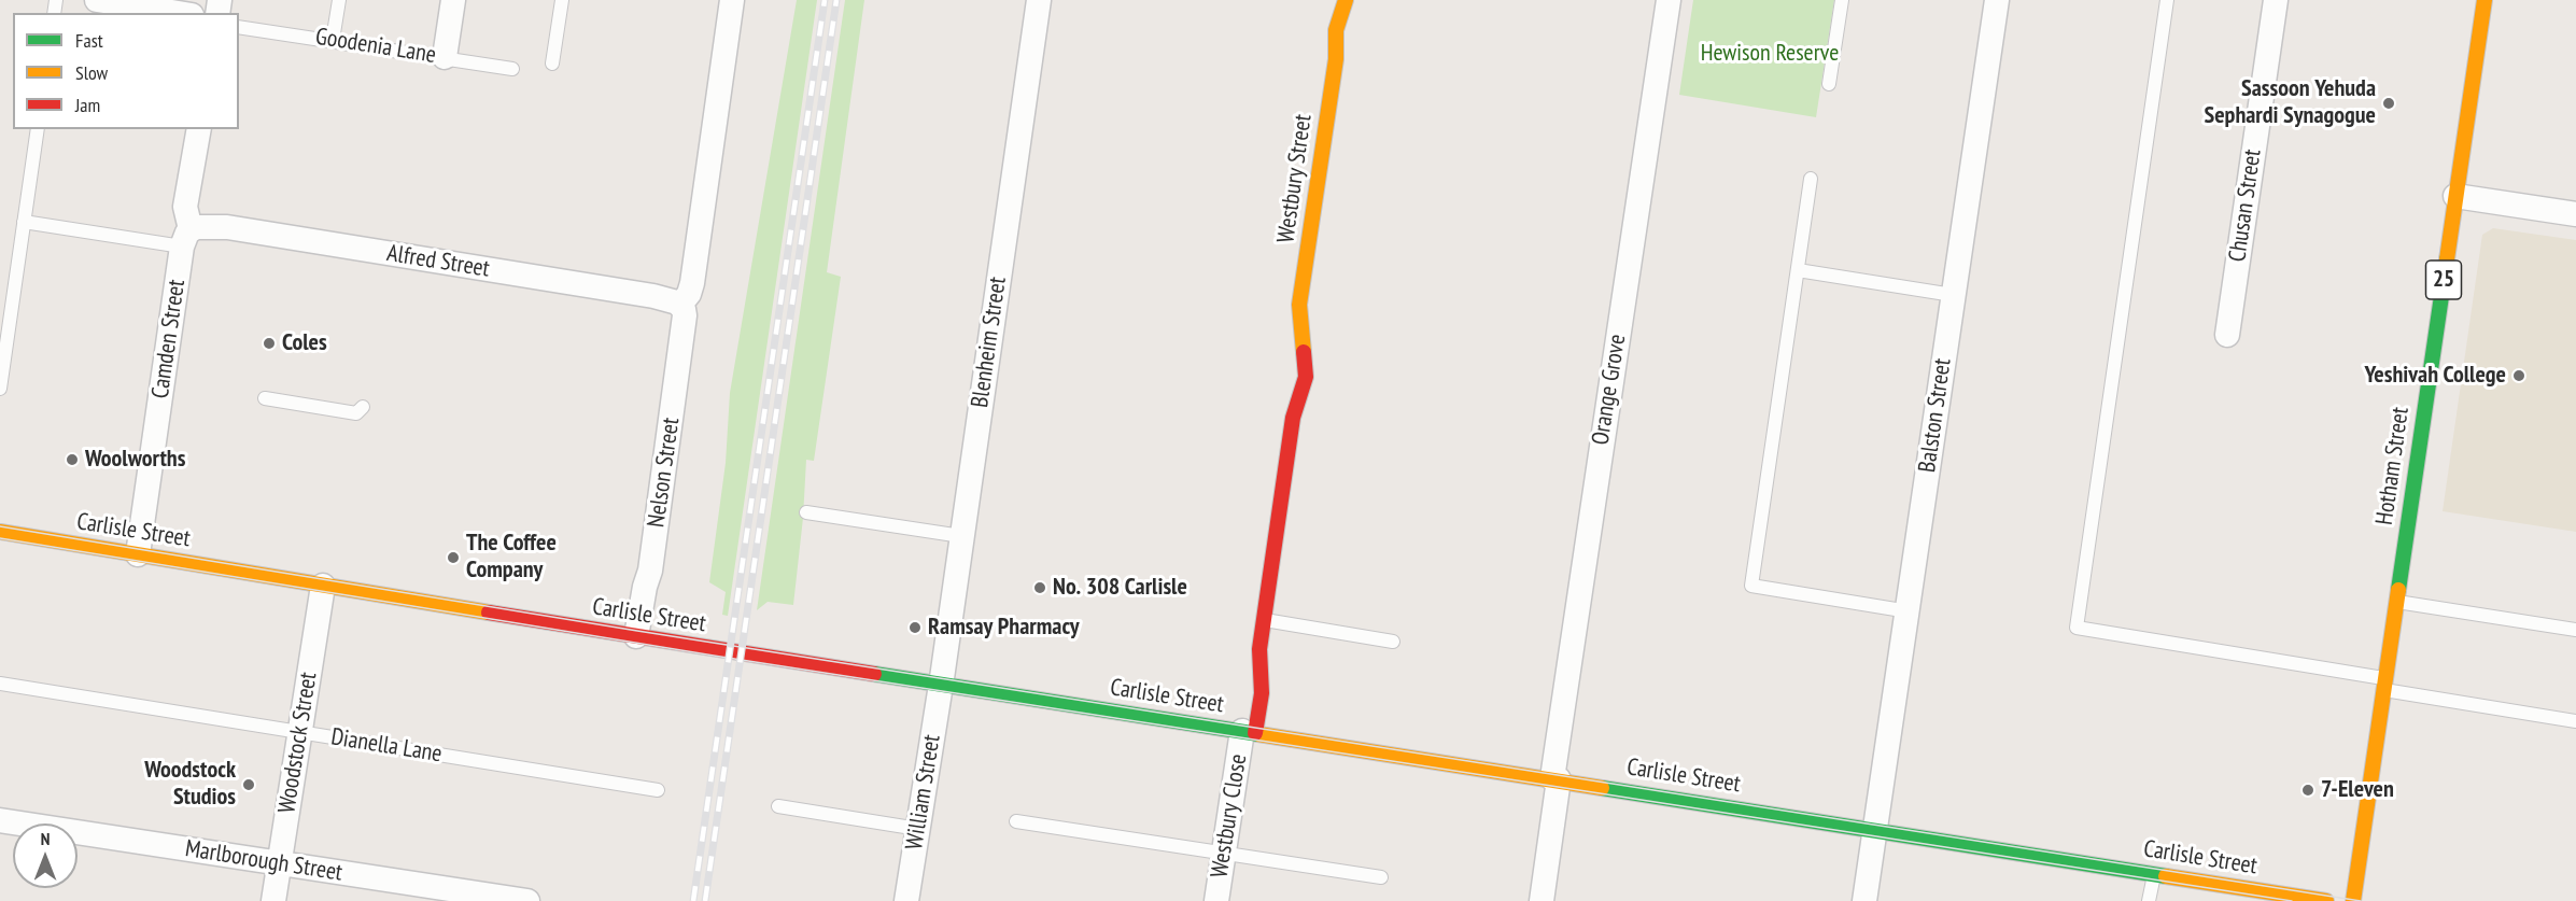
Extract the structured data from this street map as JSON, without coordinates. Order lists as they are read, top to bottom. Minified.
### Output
{"streets":{"main road":["Westbury Street","25","Hotham Street","Carlisle Street"],"street":["Chusan Street","Alfred Street","Camden Street","Blenheim Street","Orange Grove","Balston Street","Nelson Street","Woodstock Street","William Street","Westbury Close","Marlborough Street"],"lane":["Goodenia Lane","Dianella Lane"]},"crossings":[["Westbury Street","Carlisle Street"],["Westbury Street","Westbury Close"],["Alfred Street","Camden Street"],["Alfred Street","Nelson Street"],["Camden Street","Carlisle Street"],["Blenheim Street","Carlisle Street"],["Blenheim Street","William Street"],["Orange Grove","Carlisle Street"],["Balston Street","Carlisle Street"],["Nelson Street","Carlisle Street"],["Carlisle Street","Woodstock Street"],["Carlisle Street","William Street"],["Carlisle Street","Westbury Close"],["Woodstock Street","Dianella Lane"],["Woodstock Street","Marlborough Street"]],"parks":["Hewison Reserve"],"places":["Sassoon Yehuda Sephardi Synagogue","Coles","Yeshivah College","Woolworths","The Coffee Company","No. 308 Carlisle","Ramsay Pharmacy","Woodstock Studios","7-Eleven"],"legend":["Fast","Slow","Jam"],"north":"top"}
